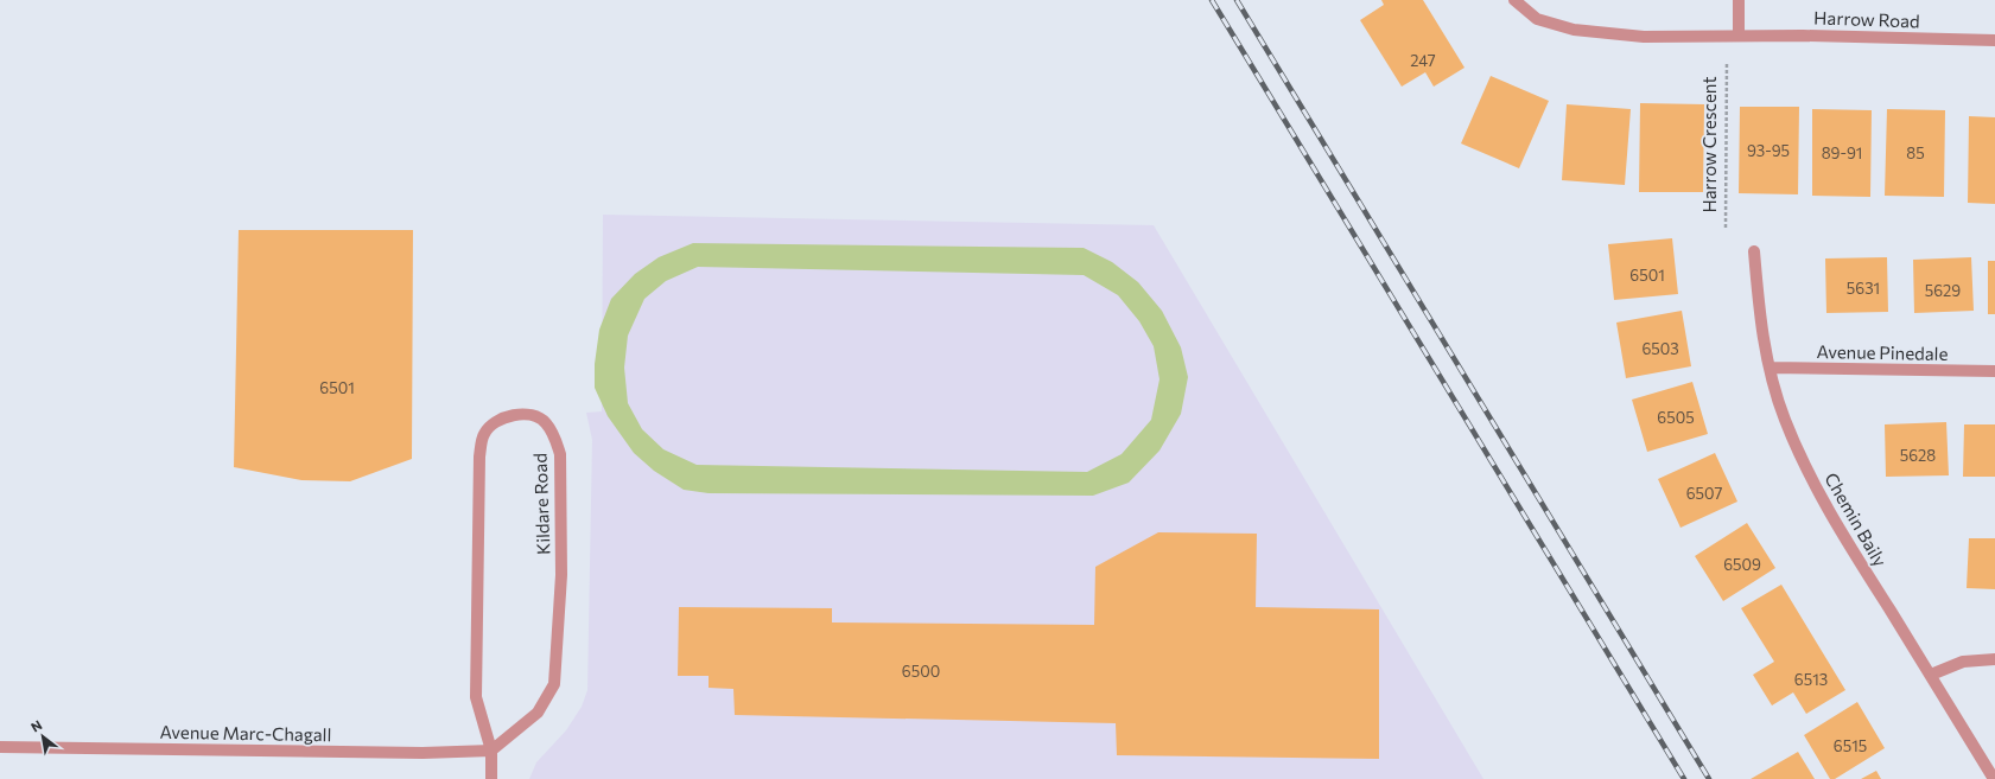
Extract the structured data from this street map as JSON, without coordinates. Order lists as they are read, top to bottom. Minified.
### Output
{"streets":{"street":["Harrow Road","Avenue Pinedale","Kildare Road","Chemin Baily","Avenue Marc-Chagall"],"path":["Harrow Crescent"]},"crossings":[["Avenue Pinedale","Chemin Baily"],["Kildare Road","Avenue Marc-Chagall"]],"house_numbers":["247","93-95","89-91","85","6501","5631","5629","6503","6501","6505","5628","6507","6509","6500","6513","6515"],"north":"top left"}
